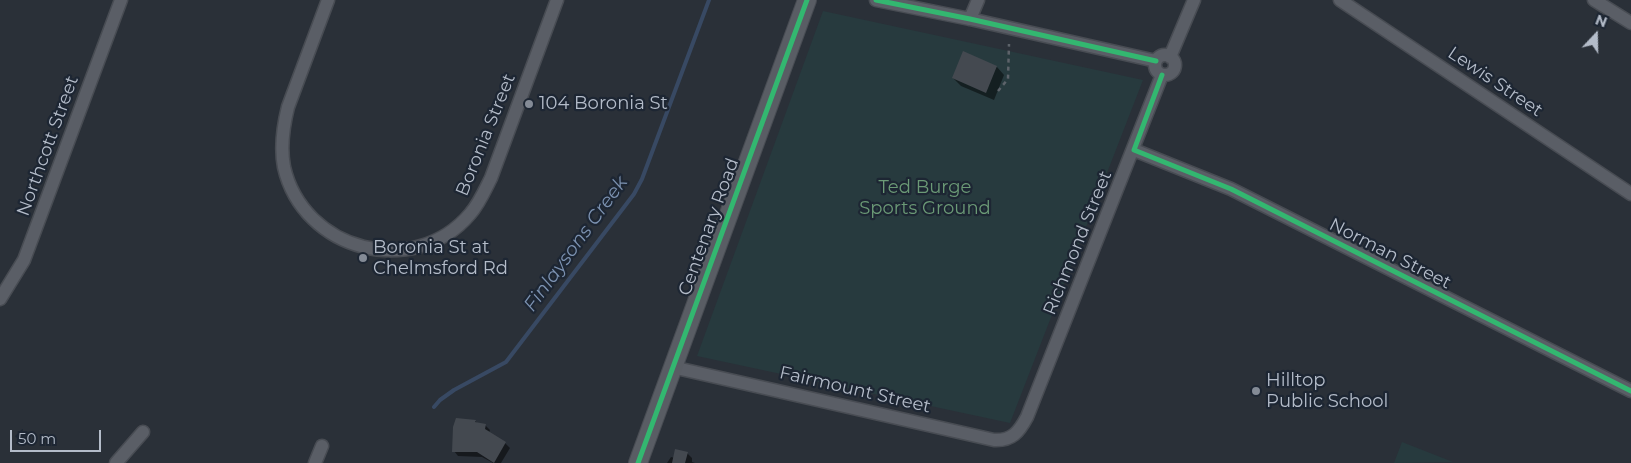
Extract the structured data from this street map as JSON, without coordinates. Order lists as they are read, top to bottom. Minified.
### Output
{"streets":{"main road":["Centenary Road"],"street":["Lewis Street","Boronia Street","Northcott Street","Richmond Street","Norman Street","Fairmount Street"]},"crossings":[["Centenary Road","Fairmount Street"],["Richmond Street","Norman Street"],["Richmond Street","Fairmount Street"]],"water":["Finlaysons Creek"],"parks":["Ted Burge Sports Ground"],"places":["104 Boronia St","Boronia St at Chelmsford Rd","Hilltop Public School"],"scale_bar":"50 m","north":"top"}
